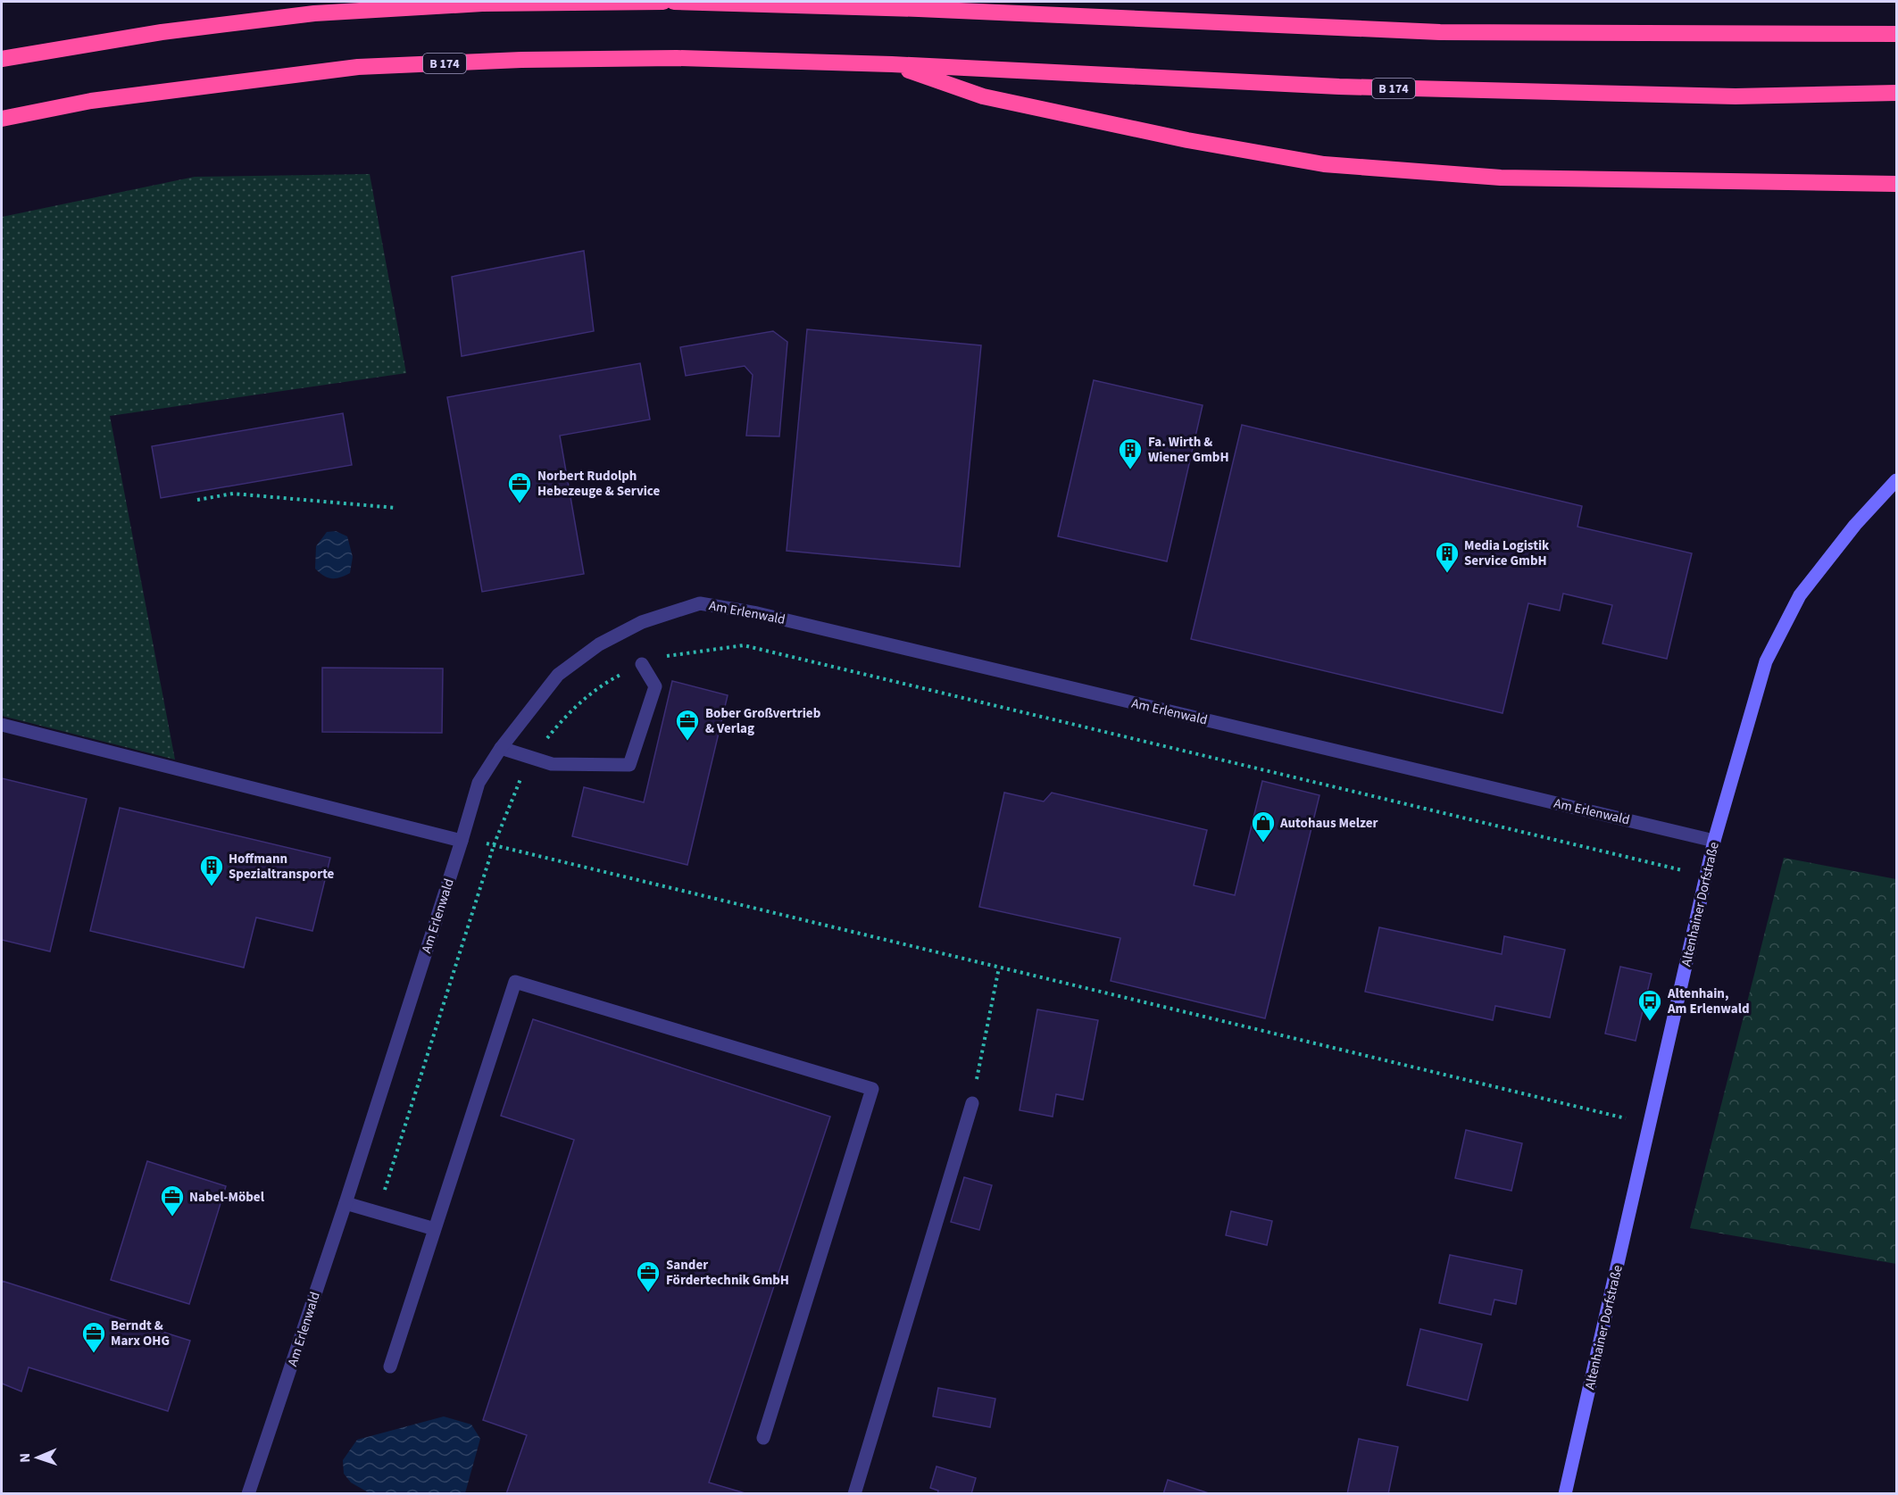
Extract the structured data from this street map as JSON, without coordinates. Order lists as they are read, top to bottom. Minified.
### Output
{"streets":{"highway":["B 174"],"street":["Am Erlenwald","Altenhainer Dorfstraße"]},"crossings":[["Am Erlenwald","Altenhainer Dorfstraße"]],"places":{"building":["Fa. Wirth & Wiener GmbH","Media Logistik Service GmbH","Hoffmann Spezialtransporte"],"office":["Norbert Rudolph Hebezeuge & Service","Bober Großvertrieb & Verlag","Nabel-Möbel","Sander Fördertechnik GmbH","Berndt & Marx OHG"],"shop":["Autohaus Melzer"],"bus stop":["Altenhain, Am Erlenwald"]},"north":"left"}
